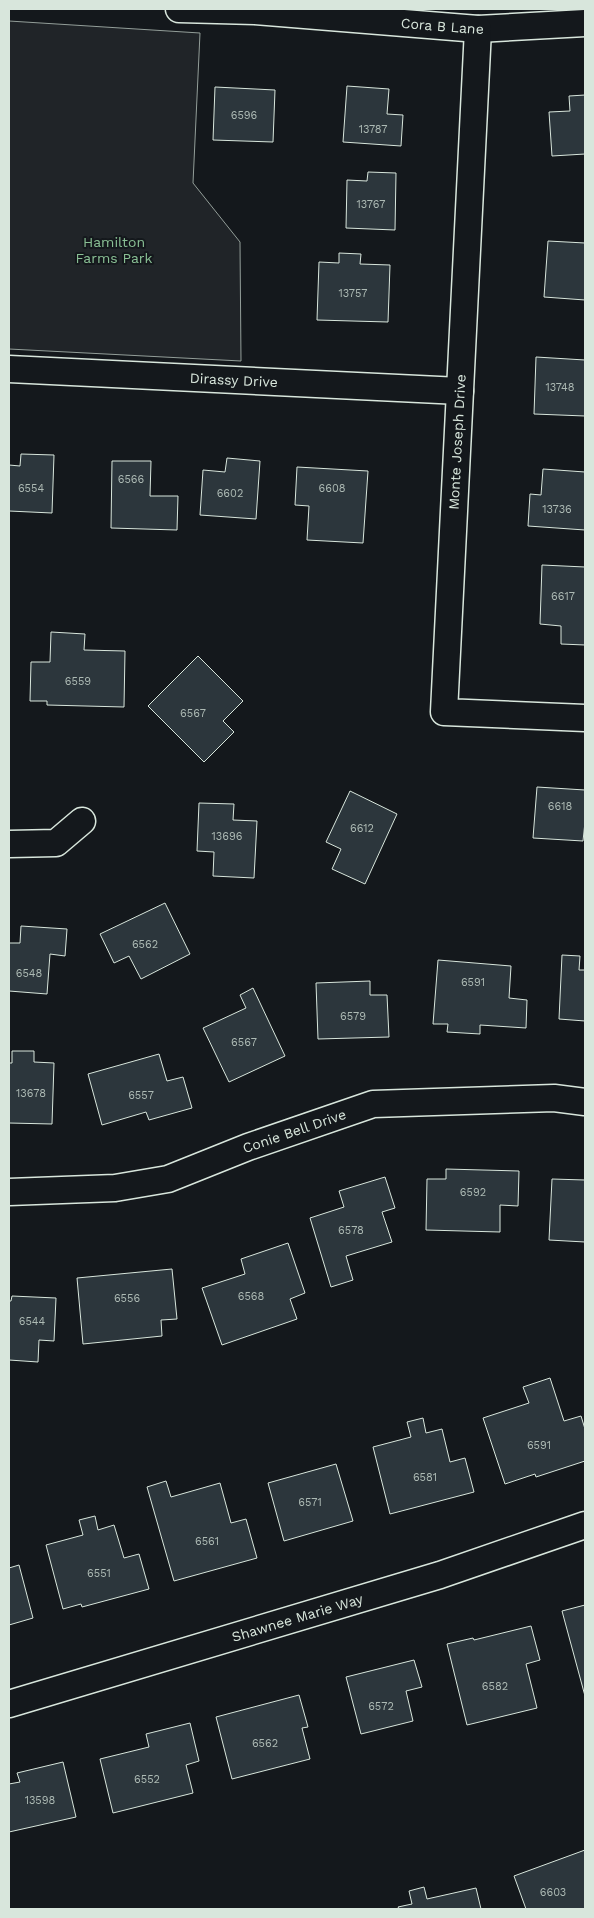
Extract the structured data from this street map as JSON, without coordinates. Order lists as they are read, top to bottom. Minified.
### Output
{"streets":{"street":["Cora B Lane","Dirassy Drive","Monte Joseph Drive","Conie Bell Drive","Shawnee Marie Way"]},"crossings":[["Cora B Lane","Monte Joseph Drive"],["Dirassy Drive","Monte Joseph Drive"]],"parks":["Hamilton Farms Park"],"house_numbers":["6596","13787","13767","13757","13748","6566","6554","6608","6602","13736","6617","6559","6567","6618","6612","13696","6562","6548","6591","6579","6567","13678","6557","6592","6578","6568","6556","6544","6591","6581","6571","6561","6551","6582","6572","6562","6552","13598","6603"]}
